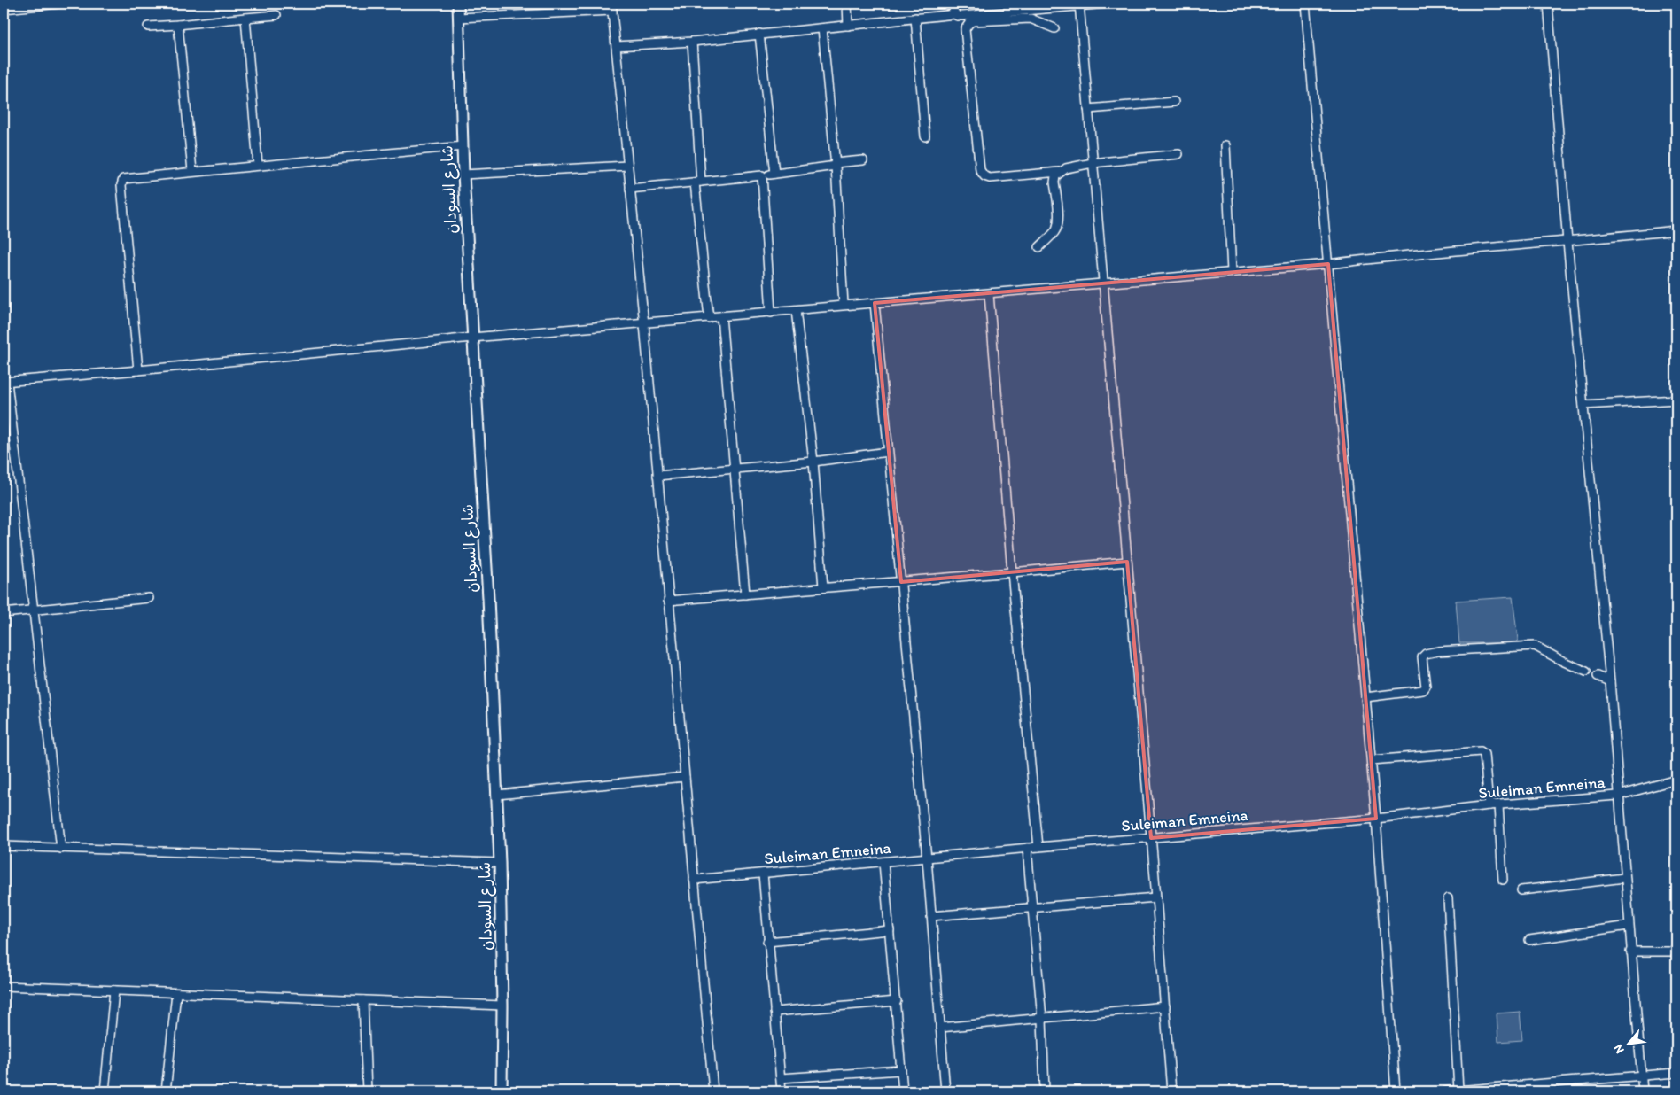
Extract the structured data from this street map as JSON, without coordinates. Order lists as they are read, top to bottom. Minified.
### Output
{"streets":{"main road":["شارع السودان"],"street":["Suleiman Emneina"]},"north":"bottom left"}
